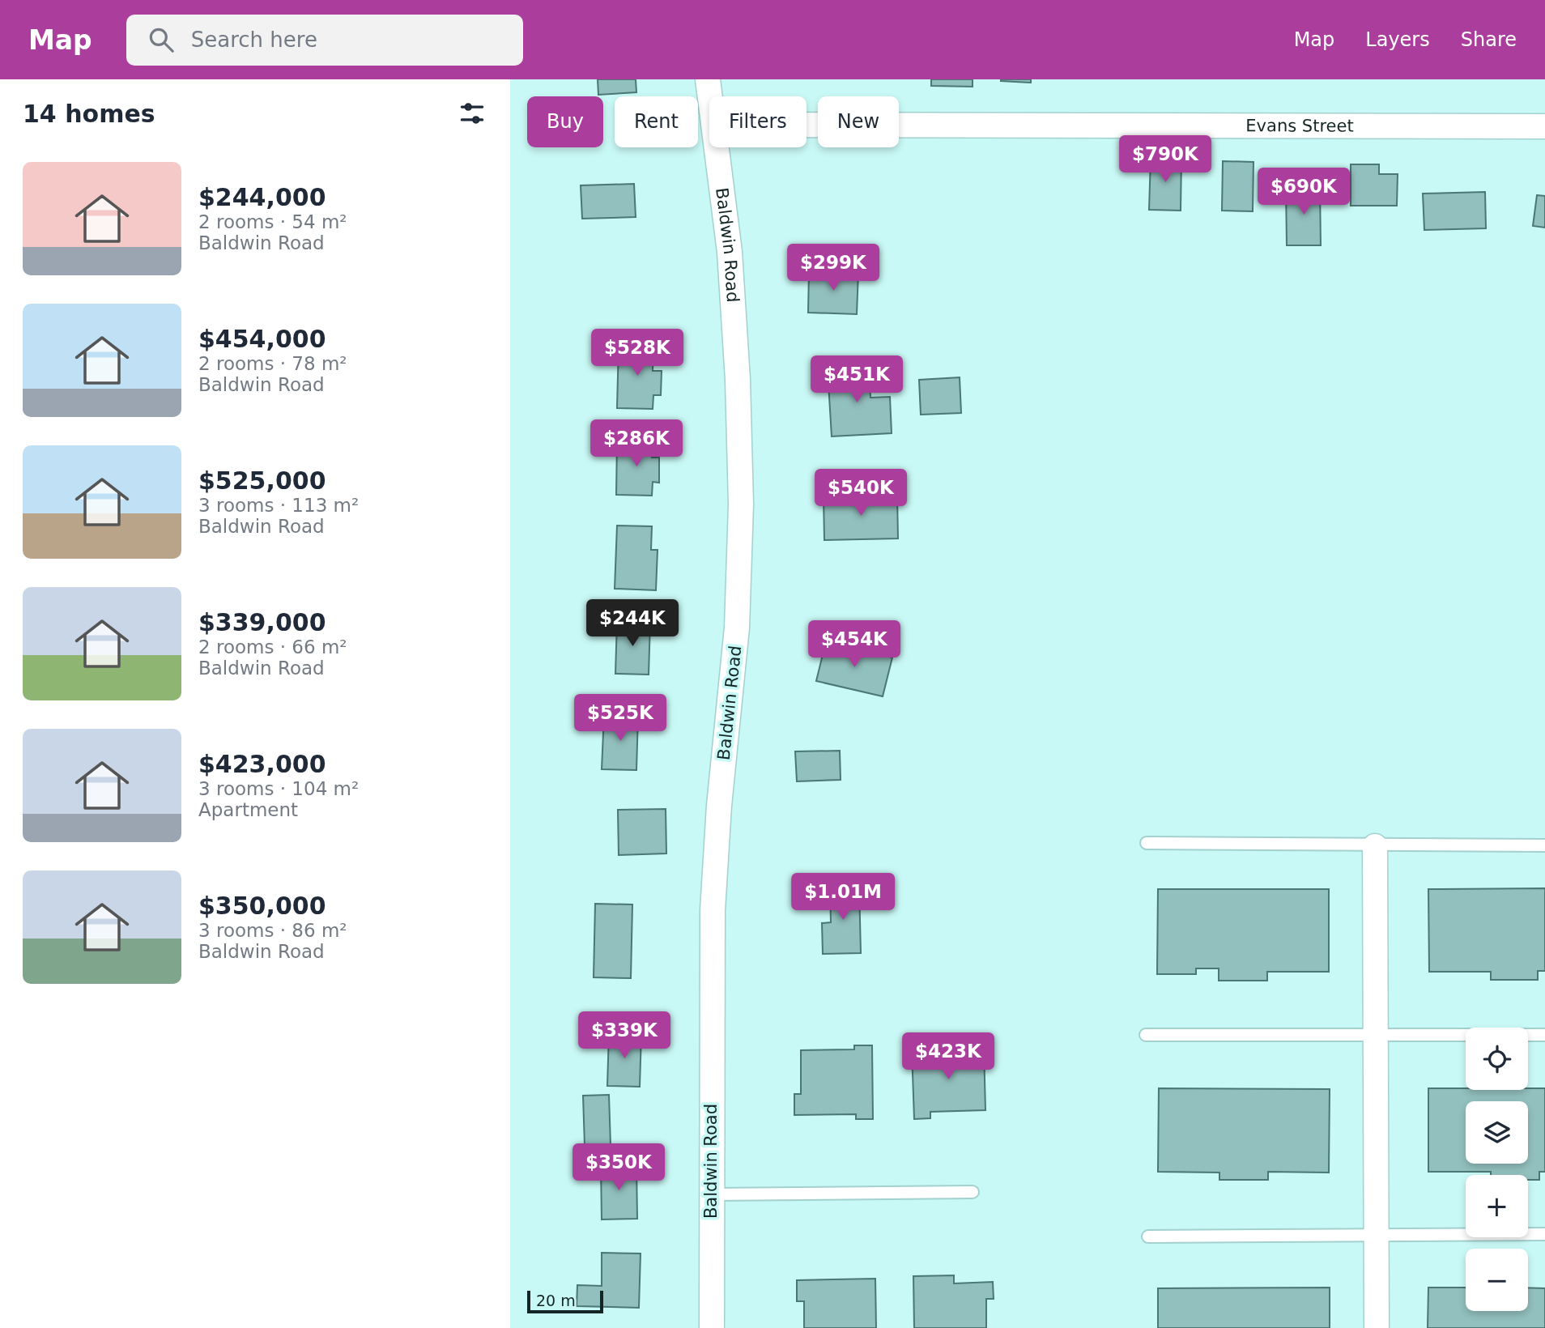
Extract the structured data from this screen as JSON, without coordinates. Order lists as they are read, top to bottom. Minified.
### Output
{"streets":{"street":["Evans Street","Baldwin Road"]},"scale_bar":"20 m","page":{"header":"Map","search":"Search here","nav":["Map","Layers","Share"],"heading":"14 homes","chip":["Buy","Rent","Filters","New"],"price":["$790K","$690K","$299K","$528K","$451K","$286K","$540K","$244K","$454K","$525K","$1.01M","$339K","$423K","$350K"],"list":[{"name":"$244,000","note":"2 rooms · 54 m² · Baldwin Road"},{"name":"$454,000","note":"2 rooms · 78 m² · Baldwin Road"},{"name":"$525,000","note":"3 rooms · 113 m² · Baldwin Road"},{"name":"$339,000","note":"2 rooms · 66 m² · Baldwin Road"},{"name":"$423,000","note":"3 rooms · 104 m² · Apartment"},{"name":"$350,000","note":"3 rooms · 86 m² · Baldwin Road"}],"map_buttons":["+","−"],"scale":"20 m"}}
